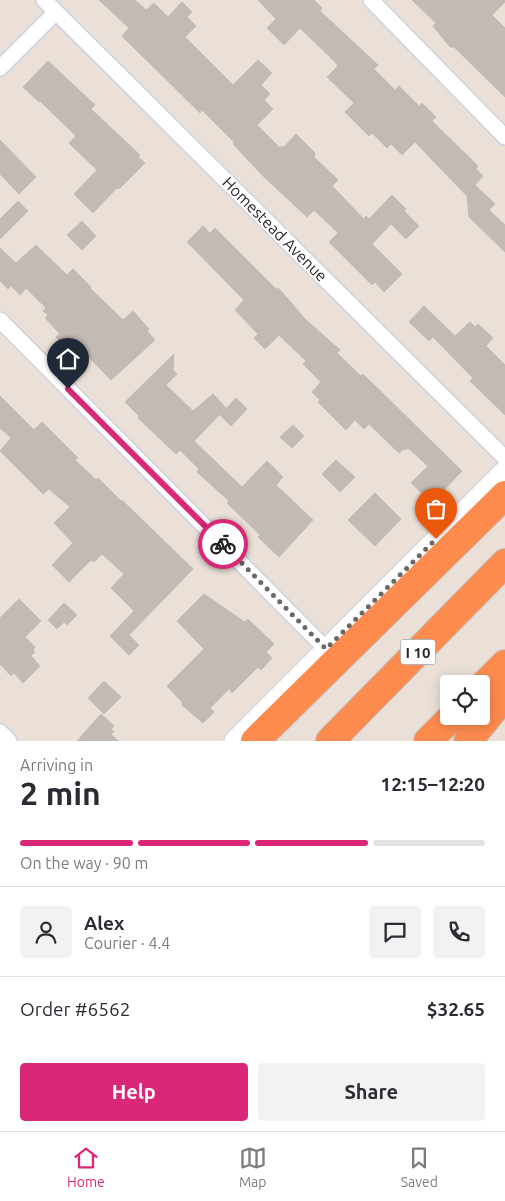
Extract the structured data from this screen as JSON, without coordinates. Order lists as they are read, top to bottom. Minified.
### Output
{"streets":{"highway":["I 10"],"street":["Homestead Avenue"]},"page":{"heading":["2 min","Arriving in","12:15–12:20"],"panel":["Alex","Courier · 4.4","Order #6562","$32.65"],"bar":"On the way · 90 m","buttons":["Help","Share"],"tabs":["Home","Map","Saved"]}}
